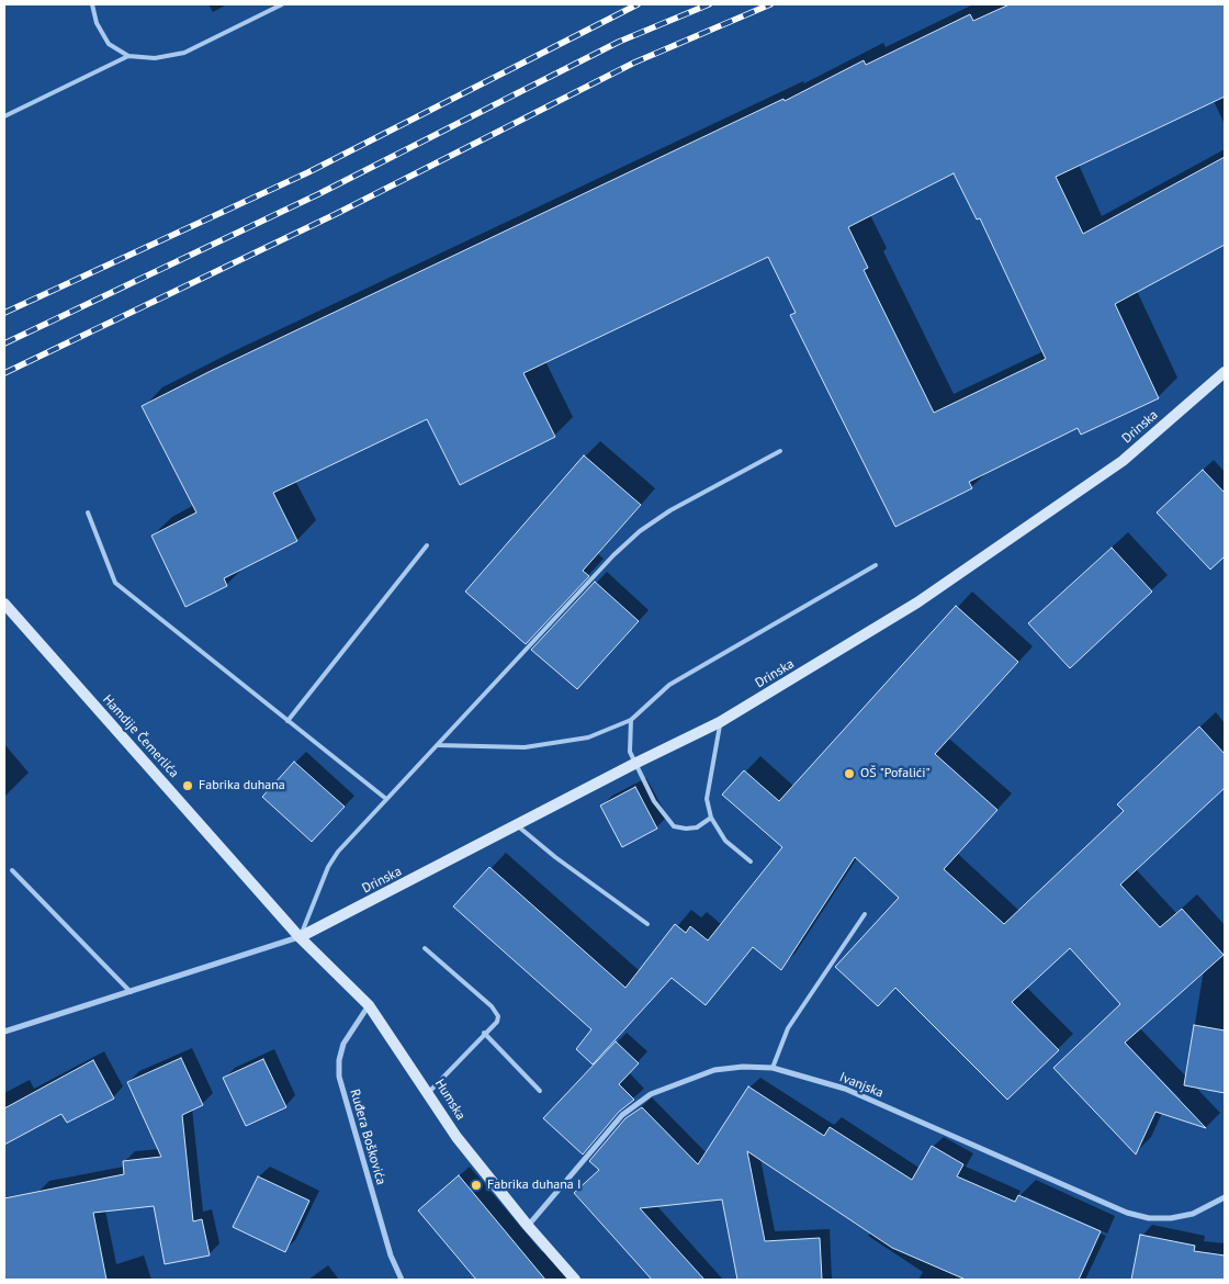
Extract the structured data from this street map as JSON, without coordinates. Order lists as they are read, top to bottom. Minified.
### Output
{"streets":{"main road":["Drinska","Hamdije Čemerlića","Humska"],"street":["Ivanjska","Ruđera Boškovića"]},"crossings":[["Drinska","Hamdije Čemerlića"],["Drinska","Humska"],["Hamdije Čemerlića","Humska"],["Ivanjska","Humska"],["Humska","Ruđera Boškovića"]],"places":["OŠ \"Pofalići\"","Fabrika duhana","Fabrika duhana I"]}
